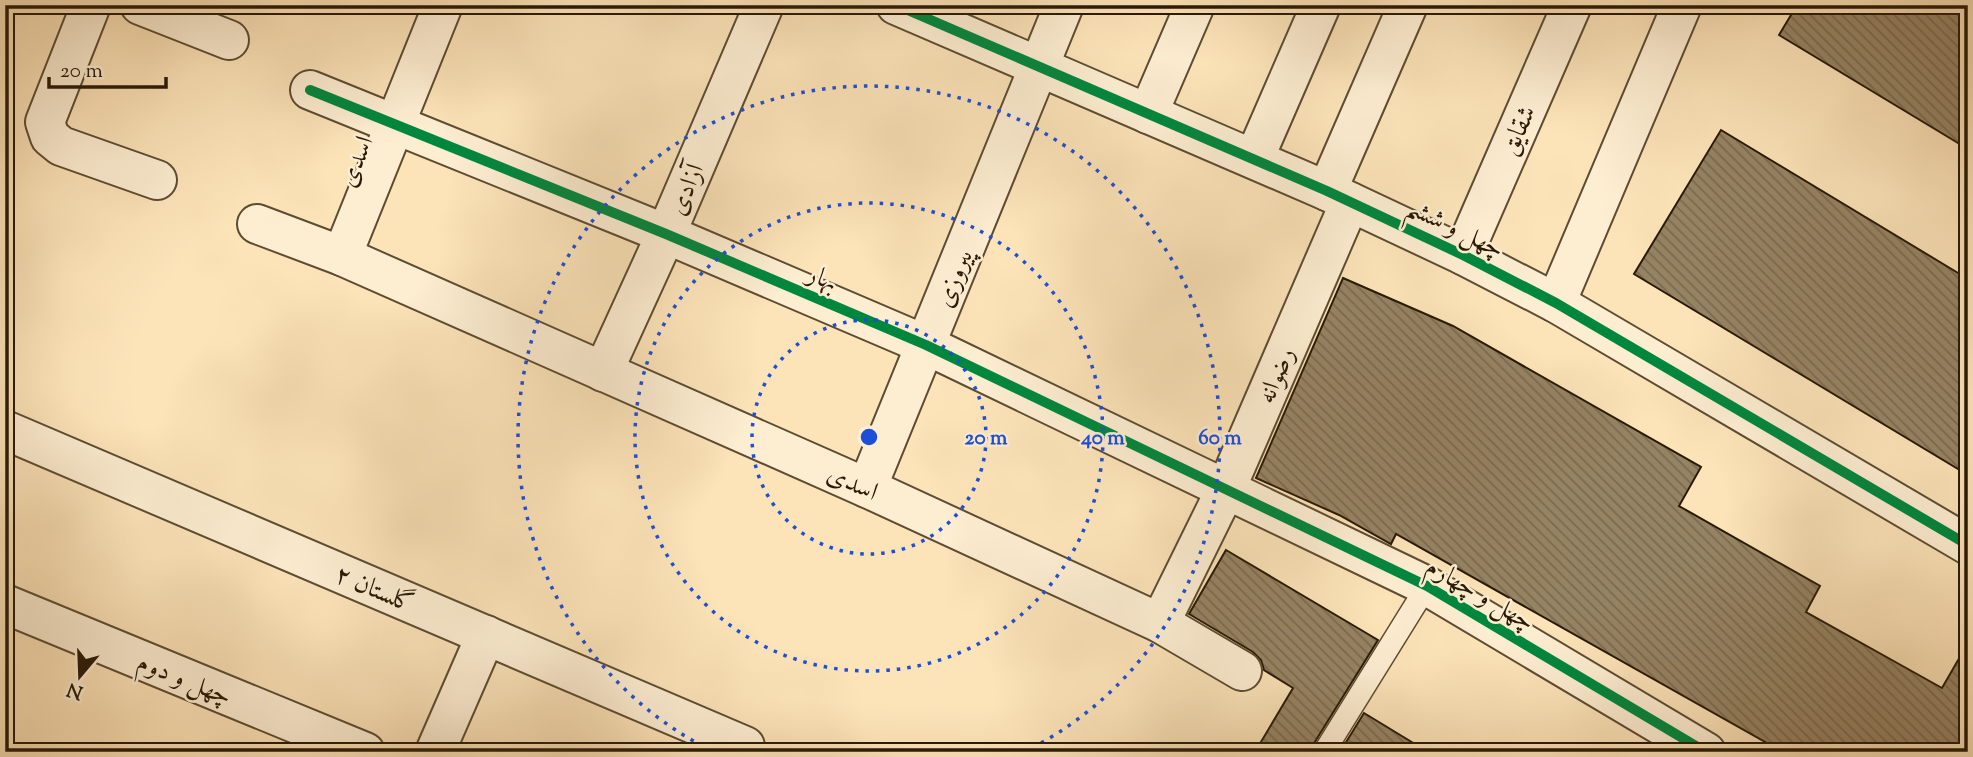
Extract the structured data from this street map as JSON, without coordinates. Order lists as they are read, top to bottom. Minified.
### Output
{"streets":{"street":["شقایق","اسدی","آزادی","چهل و ششم","بهار","پیروزی","رضوانه","گلستان ۲","چهل و چهارم","چهل و دوم"]},"crossings":[["شقایق","چهل و ششم"],["اسدی","آزادی"],["اسدی","بهار"],["اسدی","پیروزی"],["اسدی","رضوانه"],["آزادی","بهار"],["چهل و ششم","پیروزی"],["چهل و ششم","رضوانه"],["بهار","پیروزی"],["بهار","رضوانه"],["بهار","چهل و چهارم"],["رضوانه","چهل و چهارم"]],"scale_bar":"20 m","north":"bottom","rings":["20 m","40 m","60 m"]}
